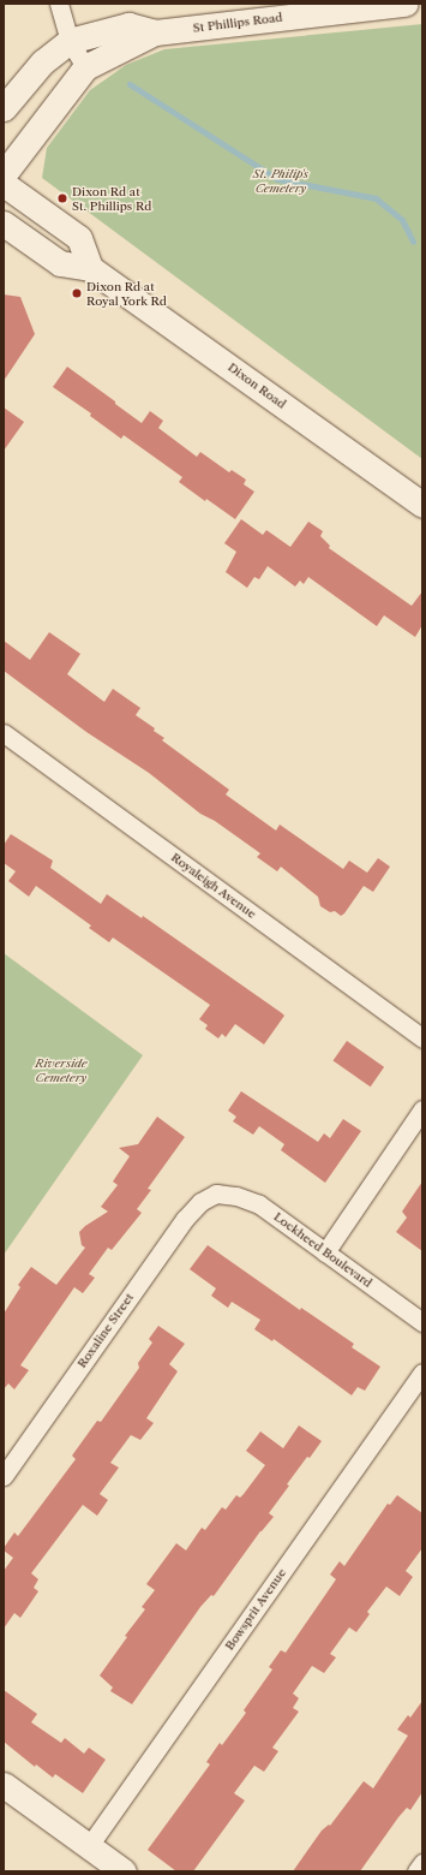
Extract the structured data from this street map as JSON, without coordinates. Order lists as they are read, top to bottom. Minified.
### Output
{"streets":{"main road":["St Phillips Road","Dixon Road"],"street":["Royaleigh Avenue","Lockheed Boulevard","Roxaline Street","Bowsprit Avenue"]},"crossings":[["Lockheed Boulevard","Roxaline Street"]],"parks":["St. Philip's Cemetery","Riverside Cemetery"],"places":["Dixon Rd at St. Phillips Rd","Dixon Rd at Royal York Rd"]}
